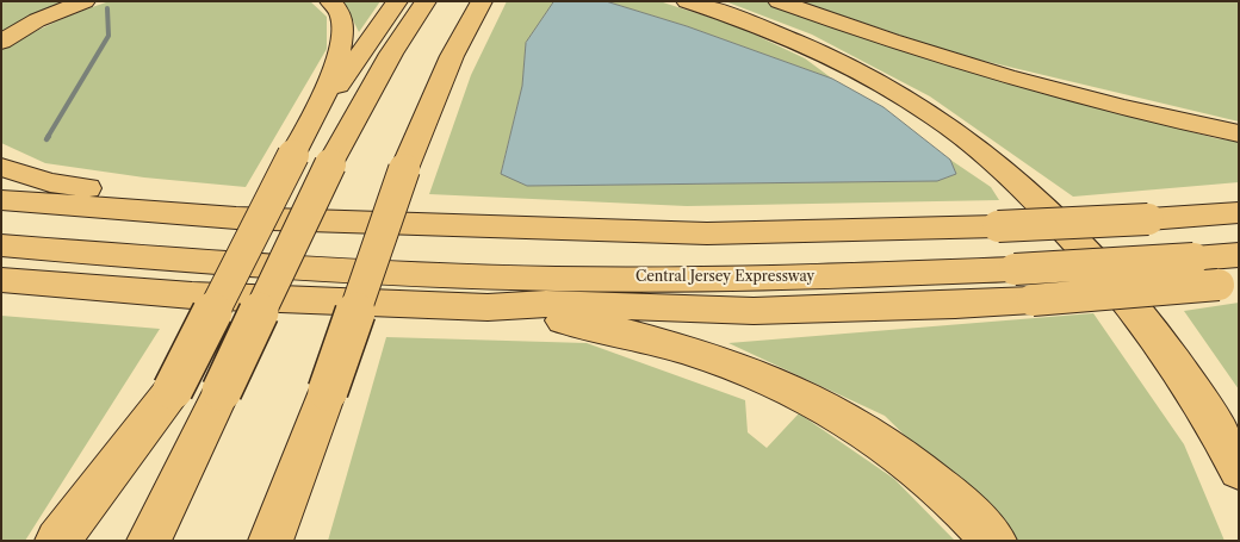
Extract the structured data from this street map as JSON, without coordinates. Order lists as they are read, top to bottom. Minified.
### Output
{"streets":{"highway":["Central Jersey Expressway"]}}
